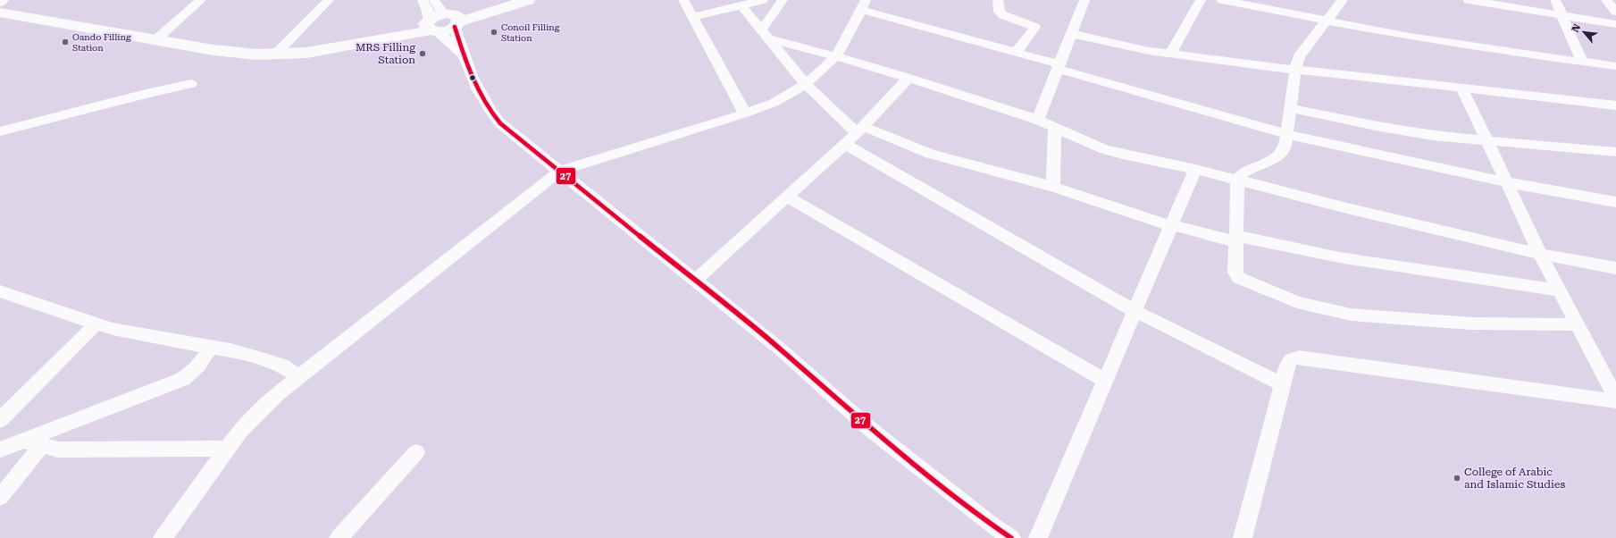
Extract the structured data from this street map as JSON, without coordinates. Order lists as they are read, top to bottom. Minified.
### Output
{"places":["Conoil Filling Station","Oando Filling Station","MRS Filling Station","College of Arabic and Islamic Studies"],"lines":["transit line 27"],"north":"top left"}
